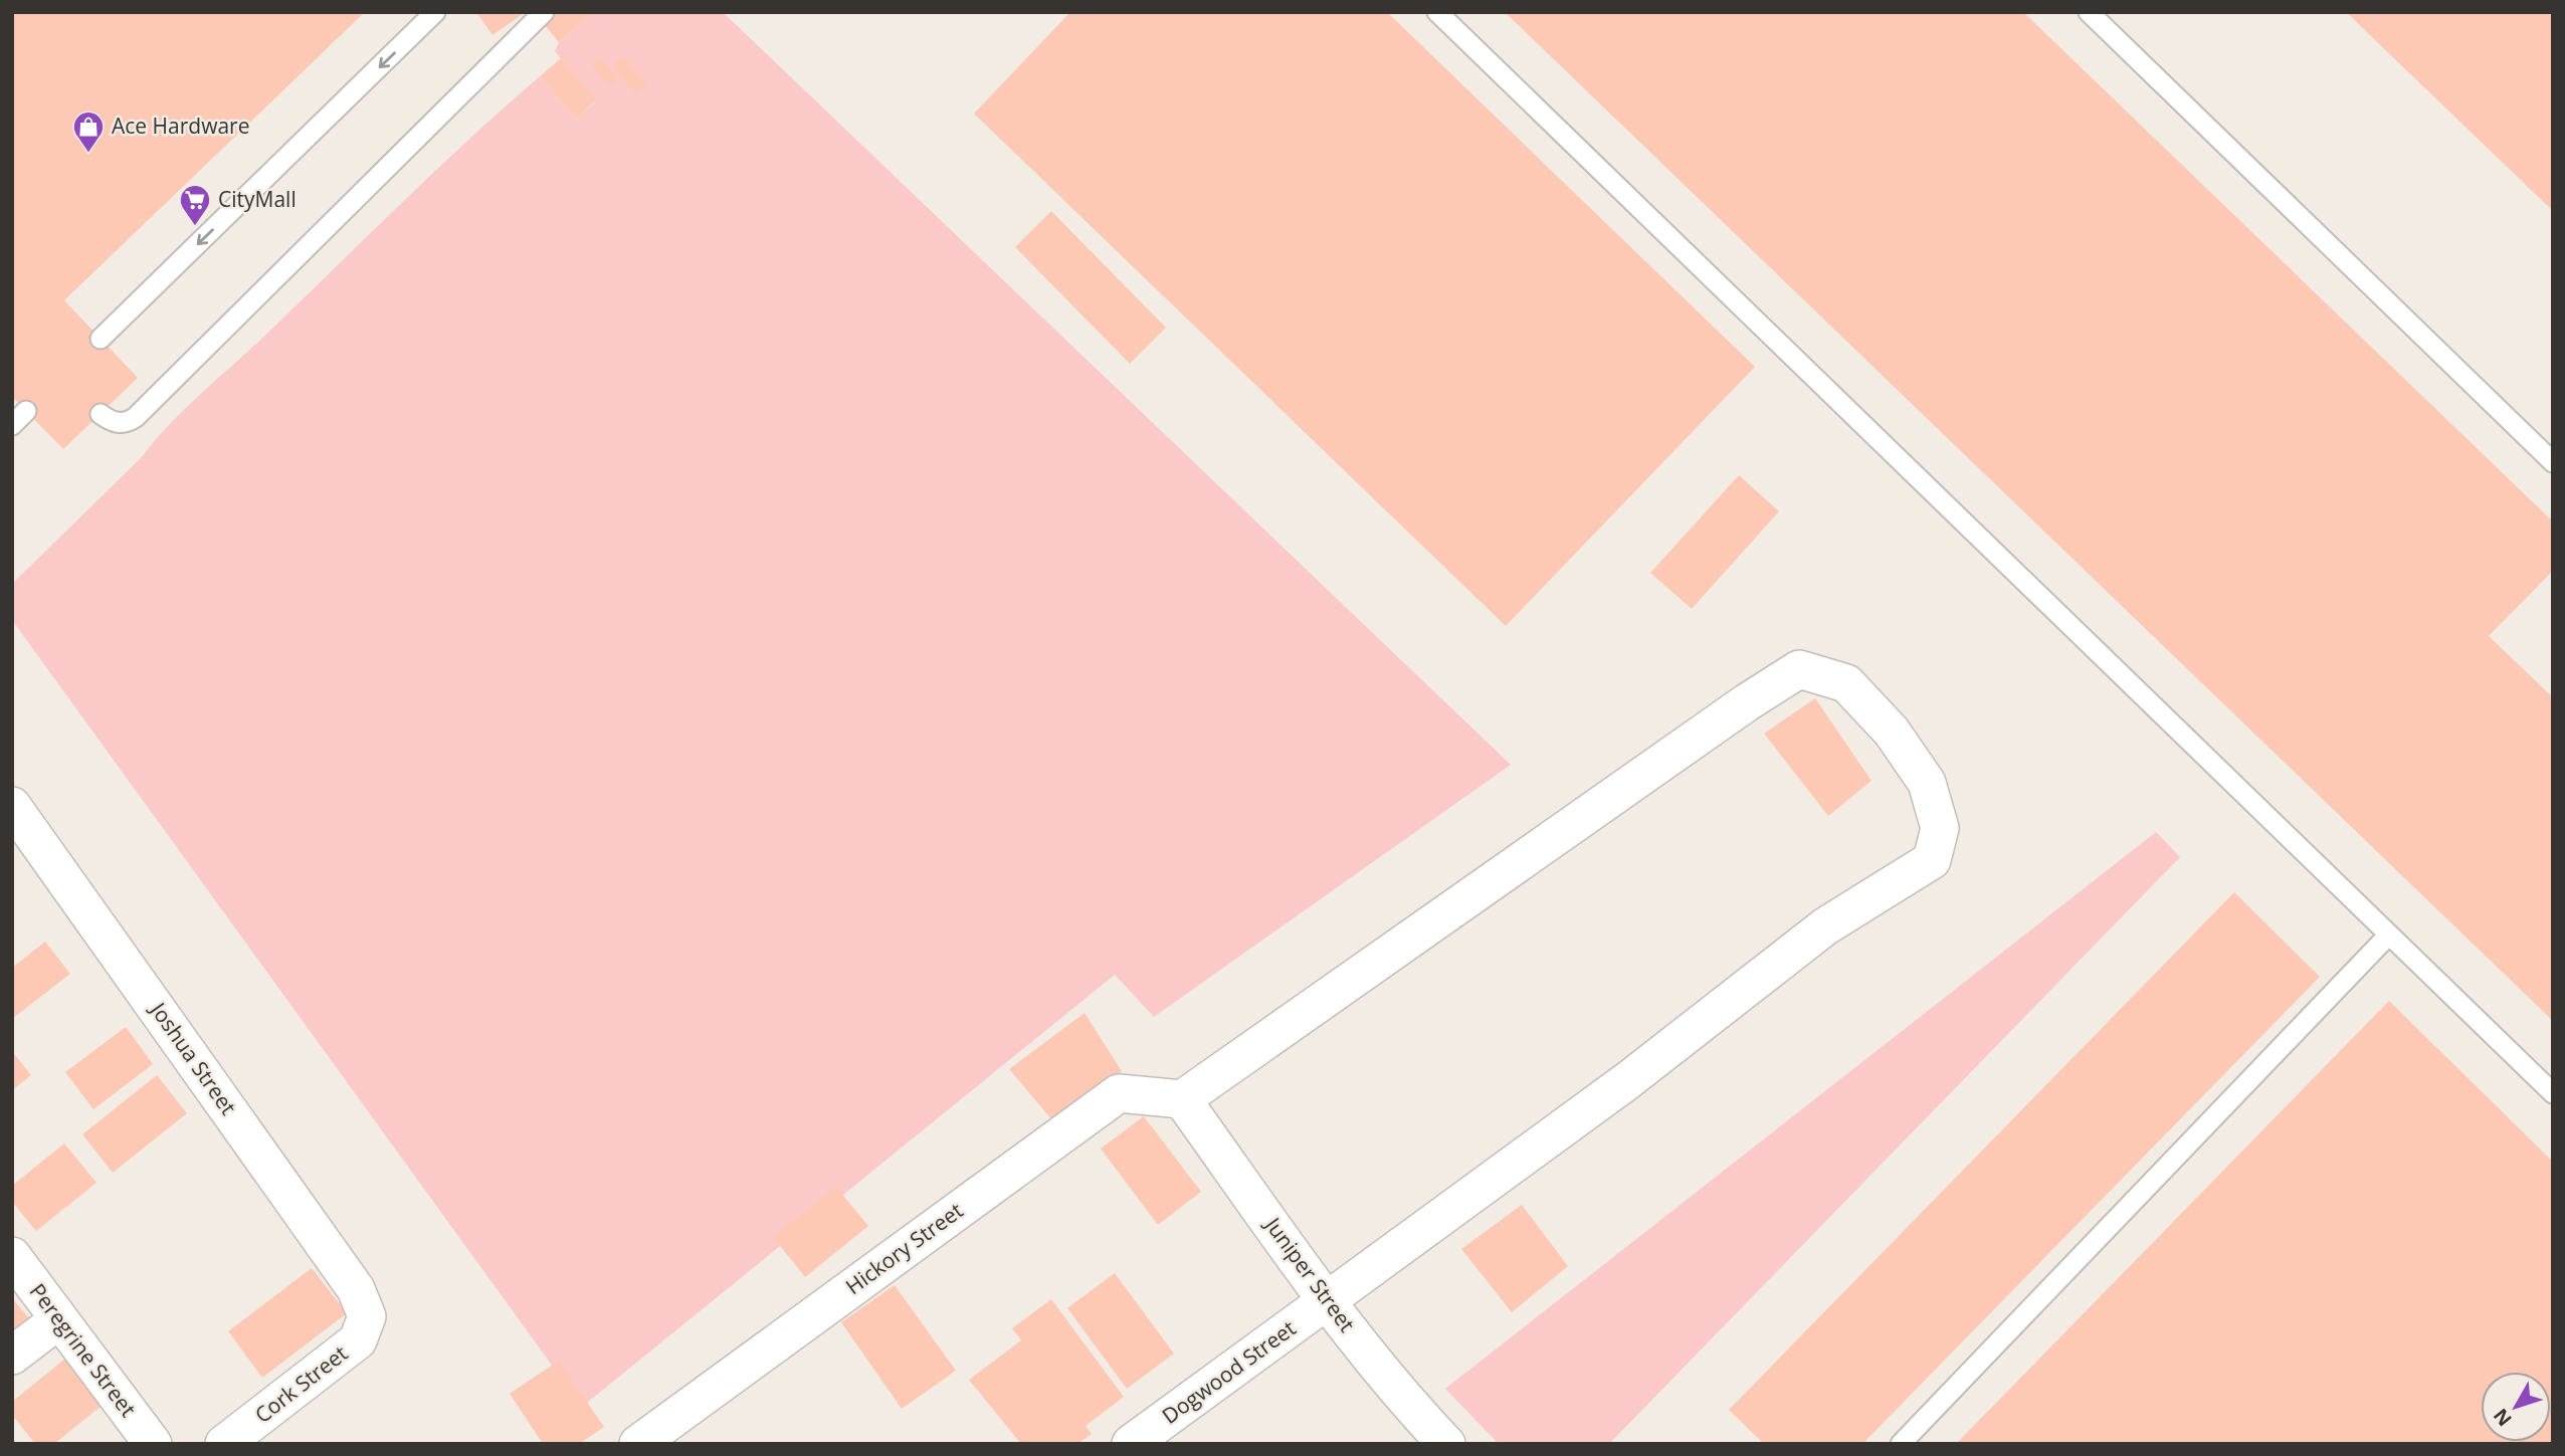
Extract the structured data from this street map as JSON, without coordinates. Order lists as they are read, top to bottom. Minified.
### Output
{"streets":{"street":["Joshua Street","Hickory Street","Juniper Street","Peregrine Street","Dogwood Street","Cork Street"]},"crossings":[["Joshua Street","Cork Street"],["Hickory Street","Juniper Street"],["Hickory Street","Dogwood Street"],["Juniper Street","Dogwood Street"]],"places":{"shop":["Ace Hardware"],"supermarket":["CityMall"]},"north":"bottom left"}
